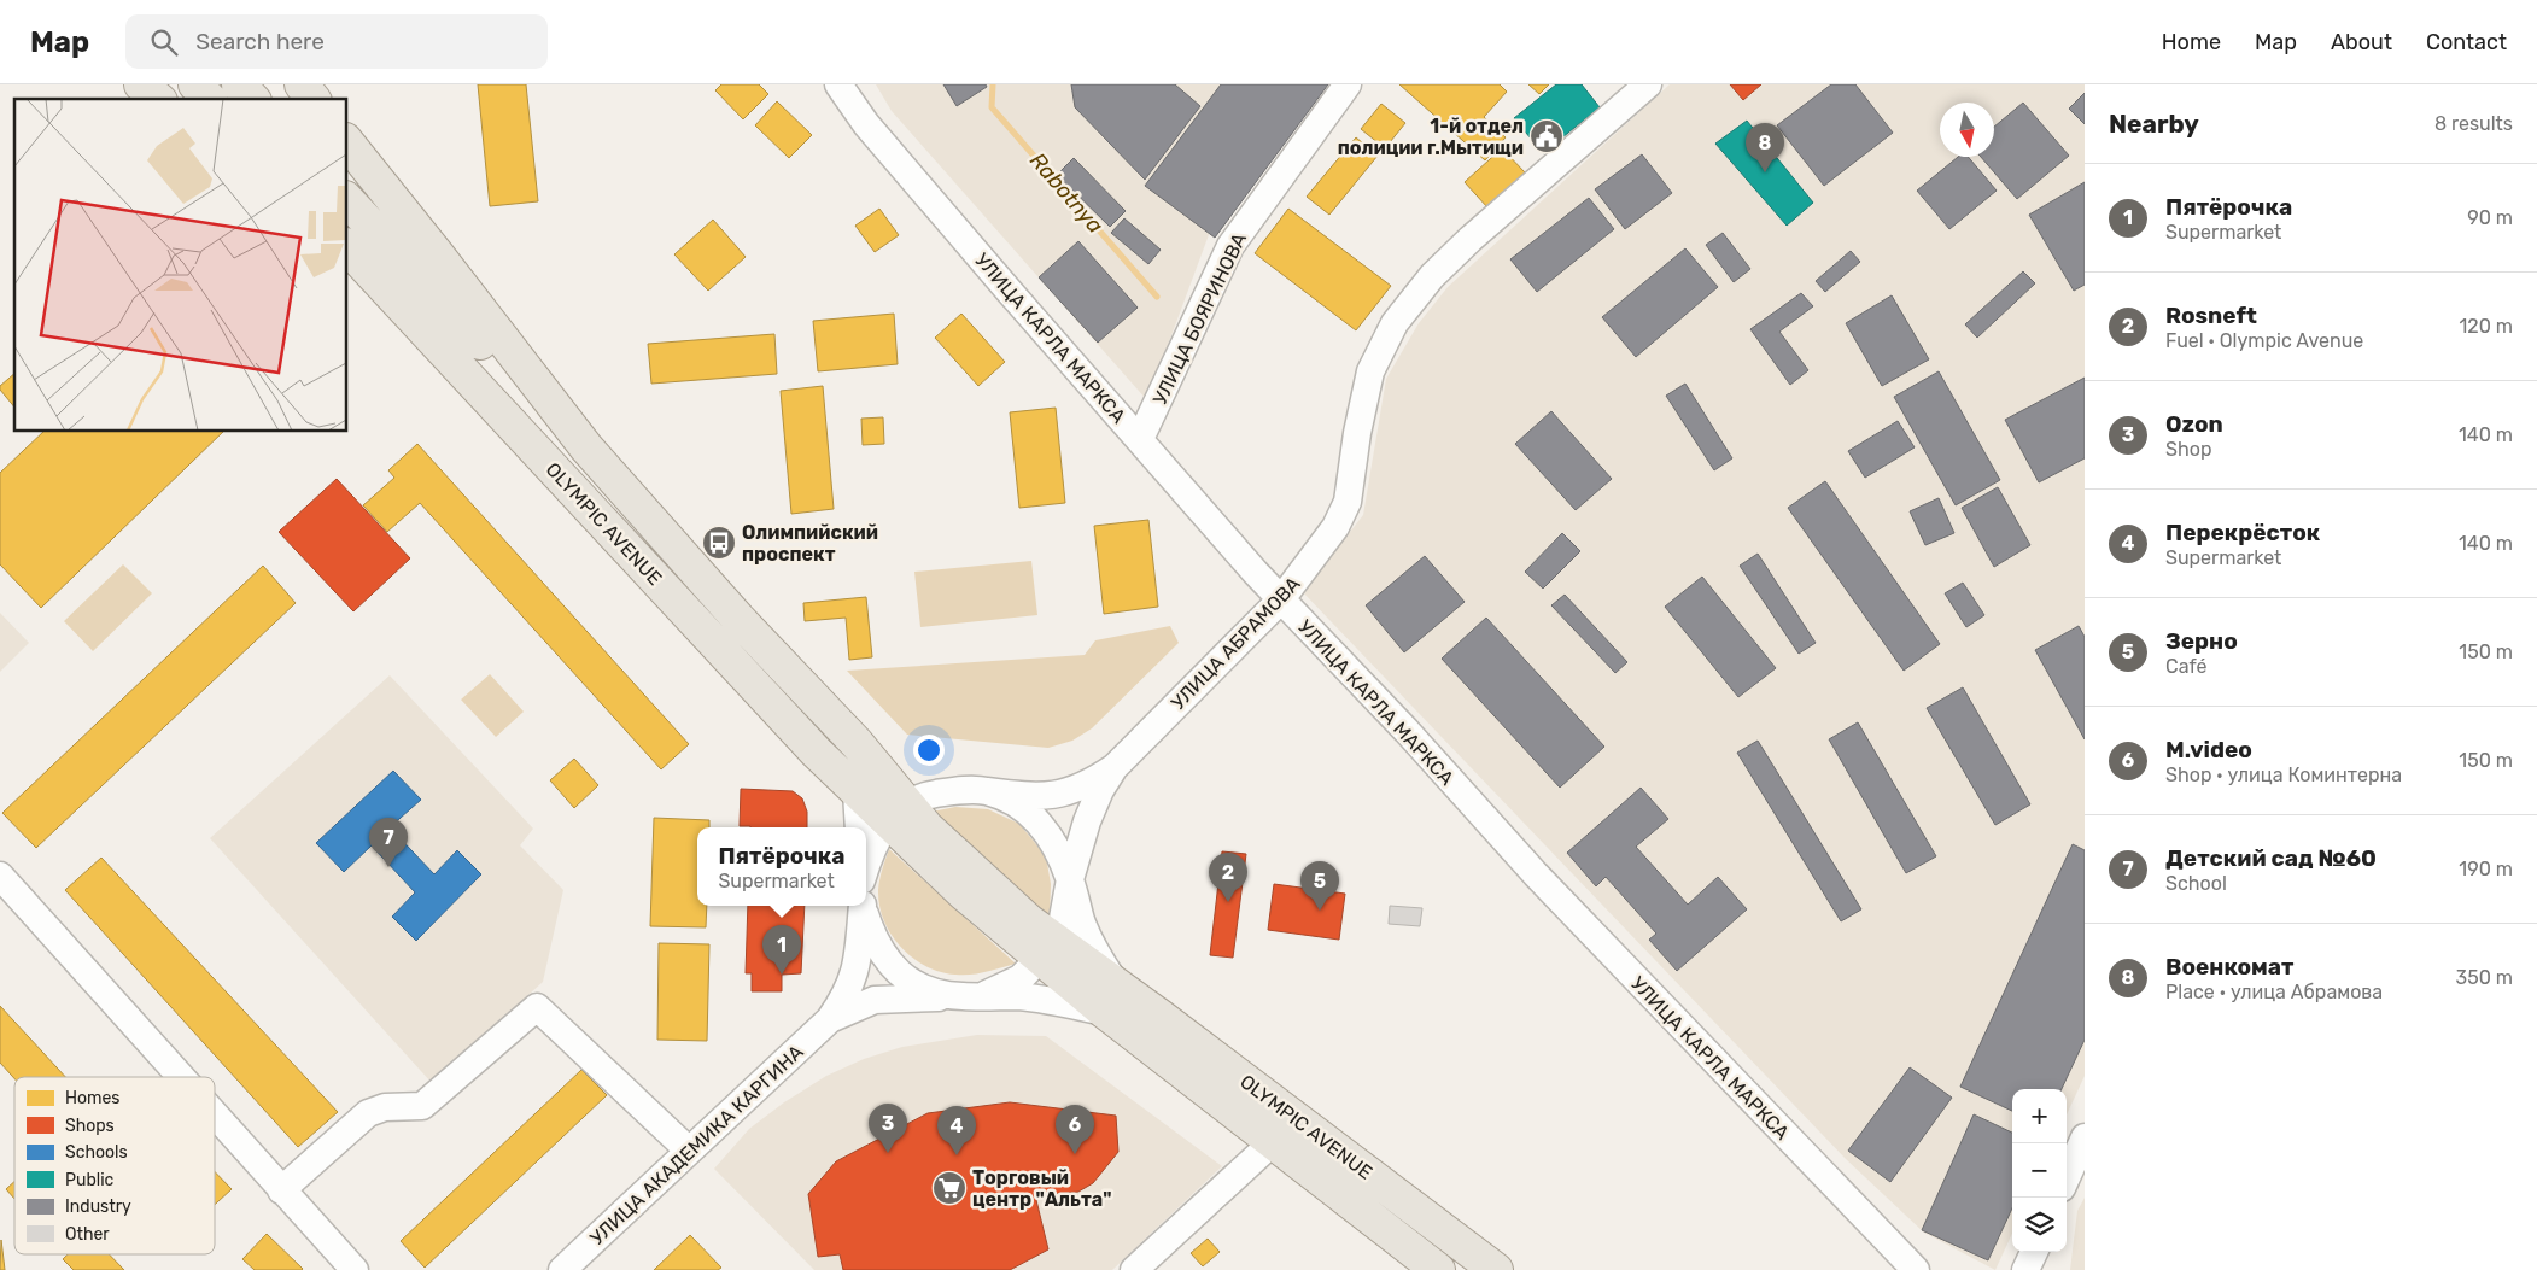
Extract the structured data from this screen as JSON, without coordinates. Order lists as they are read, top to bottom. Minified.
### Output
{"streets":{"main road":["OLYMPIC AVENUE"],"street":["УЛИЦА БОЯРИНОВА","УЛИЦА КАРЛА МАРКСА","УЛИЦА АБРАМОВА","УЛИЦА АКАДЕМИКА КАРГИНА"]},"crossings":[["УЛИЦА БОЯРИНОВА","УЛИЦА КАРЛА МАРКСА"],["УЛИЦА КАРЛА МАРКСА","УЛИЦА АБРАМОВА"]],"water":["Rabotnya"],"places":{"public building":["1-й отдел полиции г.Мытищи"],"bus stop":["Олимпийский проспект"],"supermarket":["Торговый центр \"Альта\""]},"legend":["Homes","Shops","Schools","Public","Industry","Other"],"north":"bottom","page":{"header":"Map","search":"Search here","nav":["Home","Map","About","Contact"],"heading":["Nearby","8 results"],"pins":["8","7","2","5","1","3","6","4"],"list":[{"mark":"1","name":"Пятёрочка","note":"Supermarket","value":"90 m"},{"mark":"2","name":"Rosneft","note":"Fuel · Olympic Avenue","value":"120 m"},{"mark":"3","name":"Ozon","note":"Shop","value":"140 m"},{"mark":"4","name":"Перекрёсток","note":"Supermarket","value":"140 m"},{"mark":"5","name":"Зерно","note":"Café","value":"150 m"},{"mark":"6","name":"M.video","note":"Shop · улица Коминтерна","value":"150 m"},{"mark":"7","name":"Детский сад №60","note":"School","value":"190 m"},{"mark":"8","name":"Военкомат","note":"Place · улица Абрамова","value":"350 m"}],"popup":["Пятёрочка","Supermarket"],"map_buttons":["+","−"]}}
